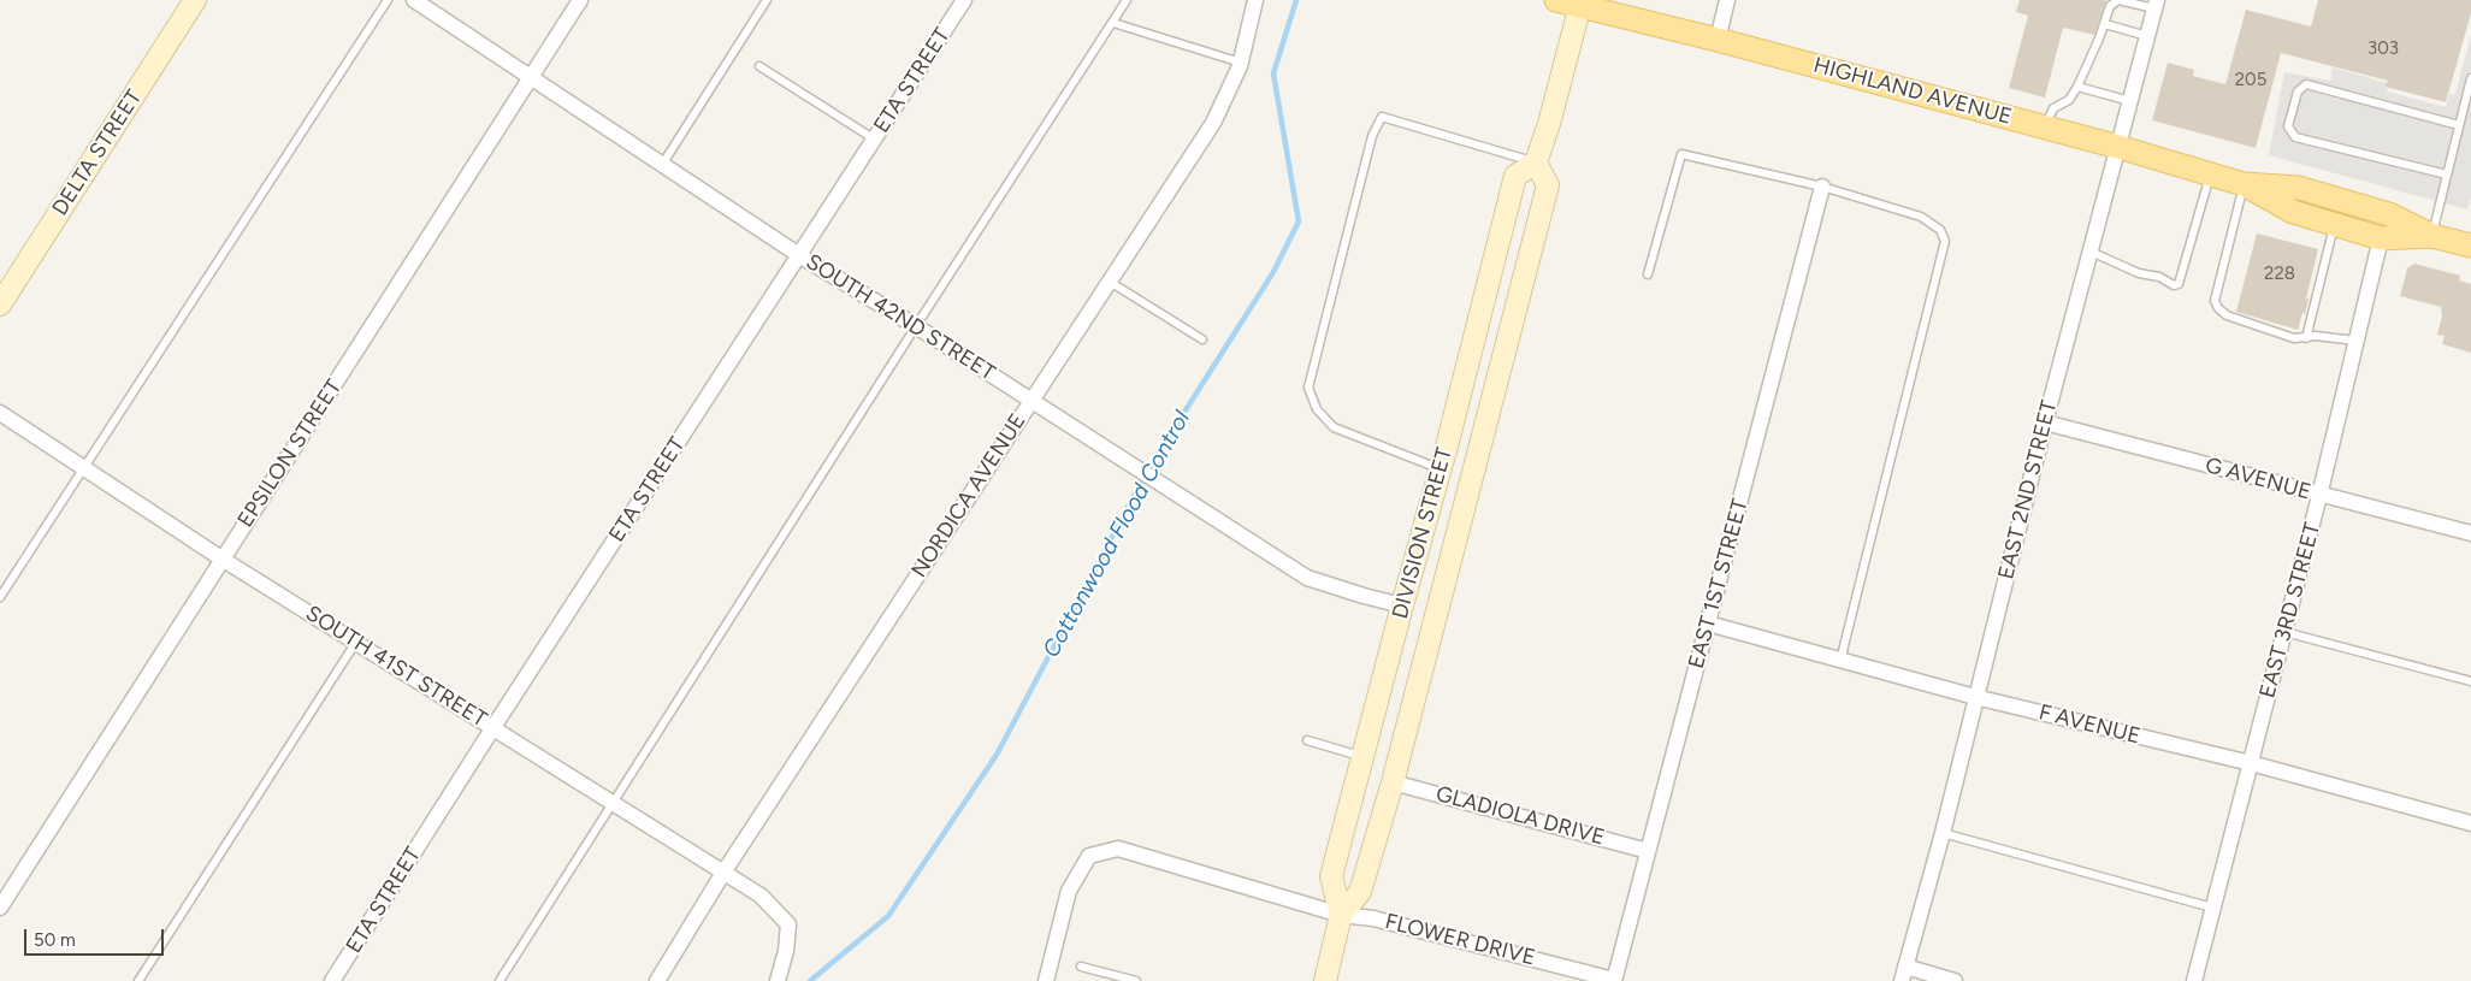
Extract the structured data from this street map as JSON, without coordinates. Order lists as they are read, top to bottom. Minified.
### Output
{"streets":{"main road":["HIGHLAND AVENUE","DELTA STREET","DIVISION STREET"],"street":["ETA STREET","SOUTH 42ND STREET","EPSILON STREET","G AVENUE","EAST 2ND STREET","NORDICA AVENUE","EAST 1ST STREET","EAST 3RD STREET","SOUTH 41ST STREET","F AVENUE","GLADIOLA DRIVE","FLOWER DRIVE"]},"crossings":[["ETA STREET","SOUTH 42ND STREET"],["ETA STREET","SOUTH 41ST STREET"],["HIGHLAND AVENUE","EAST 2ND STREET"],["HIGHLAND AVENUE","EAST 3RD STREET"],["SOUTH 42ND STREET","EPSILON STREET"],["SOUTH 42ND STREET","NORDICA AVENUE"],["SOUTH 42ND STREET","DIVISION STREET"],["EPSILON STREET","SOUTH 41ST STREET"],["G AVENUE","EAST 2ND STREET"],["G AVENUE","EAST 3RD STREET"],["EAST 2ND STREET","F AVENUE"],["NORDICA AVENUE","SOUTH 41ST STREET"],["DIVISION STREET","GLADIOLA DRIVE"],["DIVISION STREET","FLOWER DRIVE"],["EAST 1ST STREET","F AVENUE"],["EAST 1ST STREET","GLADIOLA DRIVE"],["EAST 1ST STREET","FLOWER DRIVE"],["EAST 3RD STREET","F AVENUE"]],"water":["Cottonwood Flood Control"],"house_numbers":["303","205","228"],"scale_bar":"50 m"}
